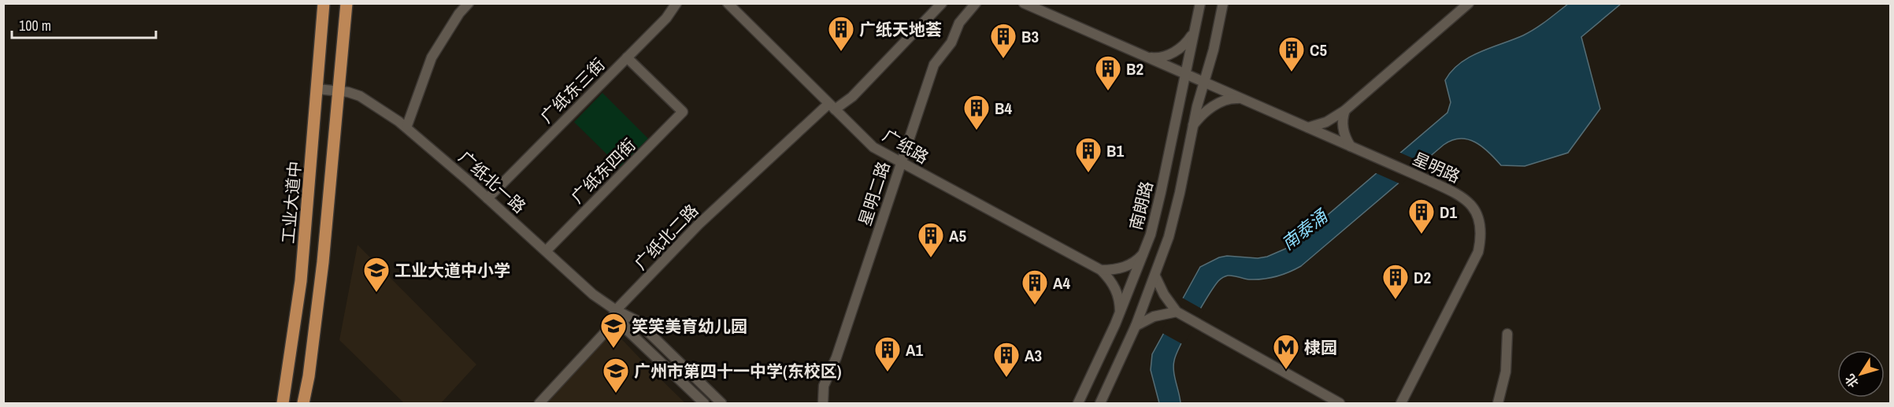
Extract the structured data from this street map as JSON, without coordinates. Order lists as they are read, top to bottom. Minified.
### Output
{"streets":{"main road":["工业大道中"],"street":["广纸东三街","广纸路","星明路","广纸东四街","广纸北一路","星明二路","南朗路","广纸北二路"]},"crossings":[["广纸东三街","广纸东四街"],["广纸东三街","广纸北一路"],["广纸路","星明二路"],["广纸路","南朗路"],["广纸路","广纸北二路"],["星明路","南朗路"],["广纸东四街","广纸北一路"],["广纸北一路","工业大道中"],["广纸北一路","广纸北二路"]],"water":["南泰涌"],"places":{"building":["广纸天地荟","B3","C5","B2","B4","B1","D1","A5","D2","A4","A1","A3"],"school or university":["工业大道中小学","笑笑美育幼儿园","广州市第四十一中学(东校区)"],"metro station":["棣园"]},"scale_bar":"100 m","north":"bottom left"}
